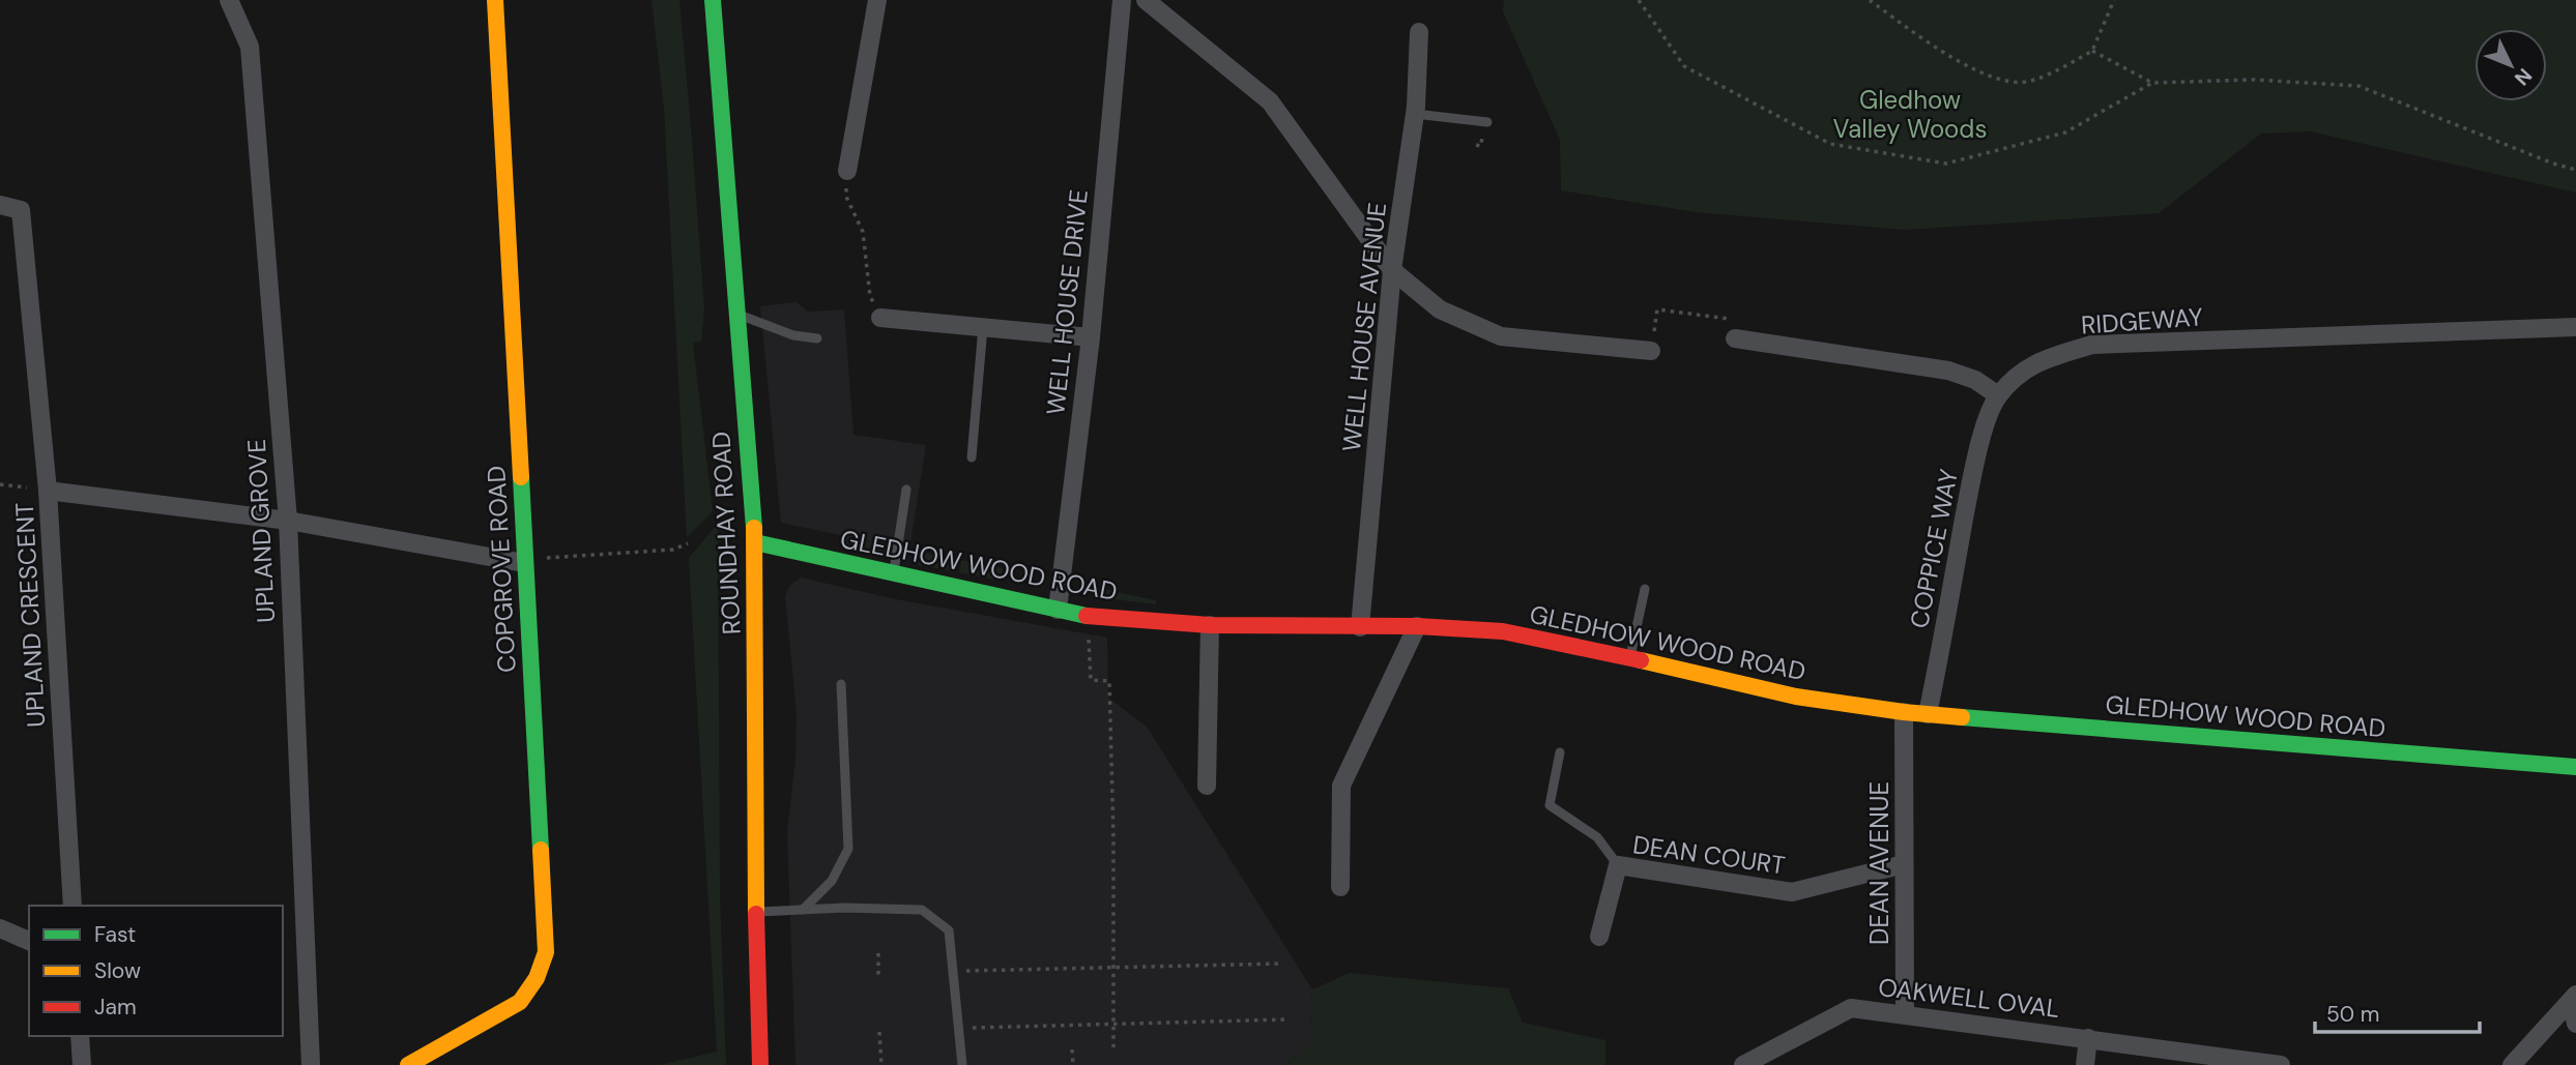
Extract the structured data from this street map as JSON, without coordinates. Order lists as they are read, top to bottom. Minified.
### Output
{"streets":{"street":["WELL HOUSE DRIVE","RIDGEWAY","WELL HOUSE AVENUE","UPLAND GROVE","ROUNDHAY ROAD","COPPICE WAY","GLEDHOW WOOD ROAD","COPGROVE ROAD","UPLAND CRESCENT","DEAN COURT","DEAN AVENUE","OAKWELL OVAL"]},"crossings":[["WELL HOUSE DRIVE","GLEDHOW WOOD ROAD"],["RIDGEWAY","COPPICE WAY"],["WELL HOUSE AVENUE","GLEDHOW WOOD ROAD"],["ROUNDHAY ROAD","GLEDHOW WOOD ROAD"],["COPPICE WAY","GLEDHOW WOOD ROAD"],["GLEDHOW WOOD ROAD","DEAN AVENUE"],["DEAN COURT","DEAN AVENUE"],["DEAN AVENUE","OAKWELL OVAL"]],"parks":["Gledhow Valley Woods"],"legend":["Fast","Slow","Jam"],"scale_bar":"50 m","north":"bottom right"}
